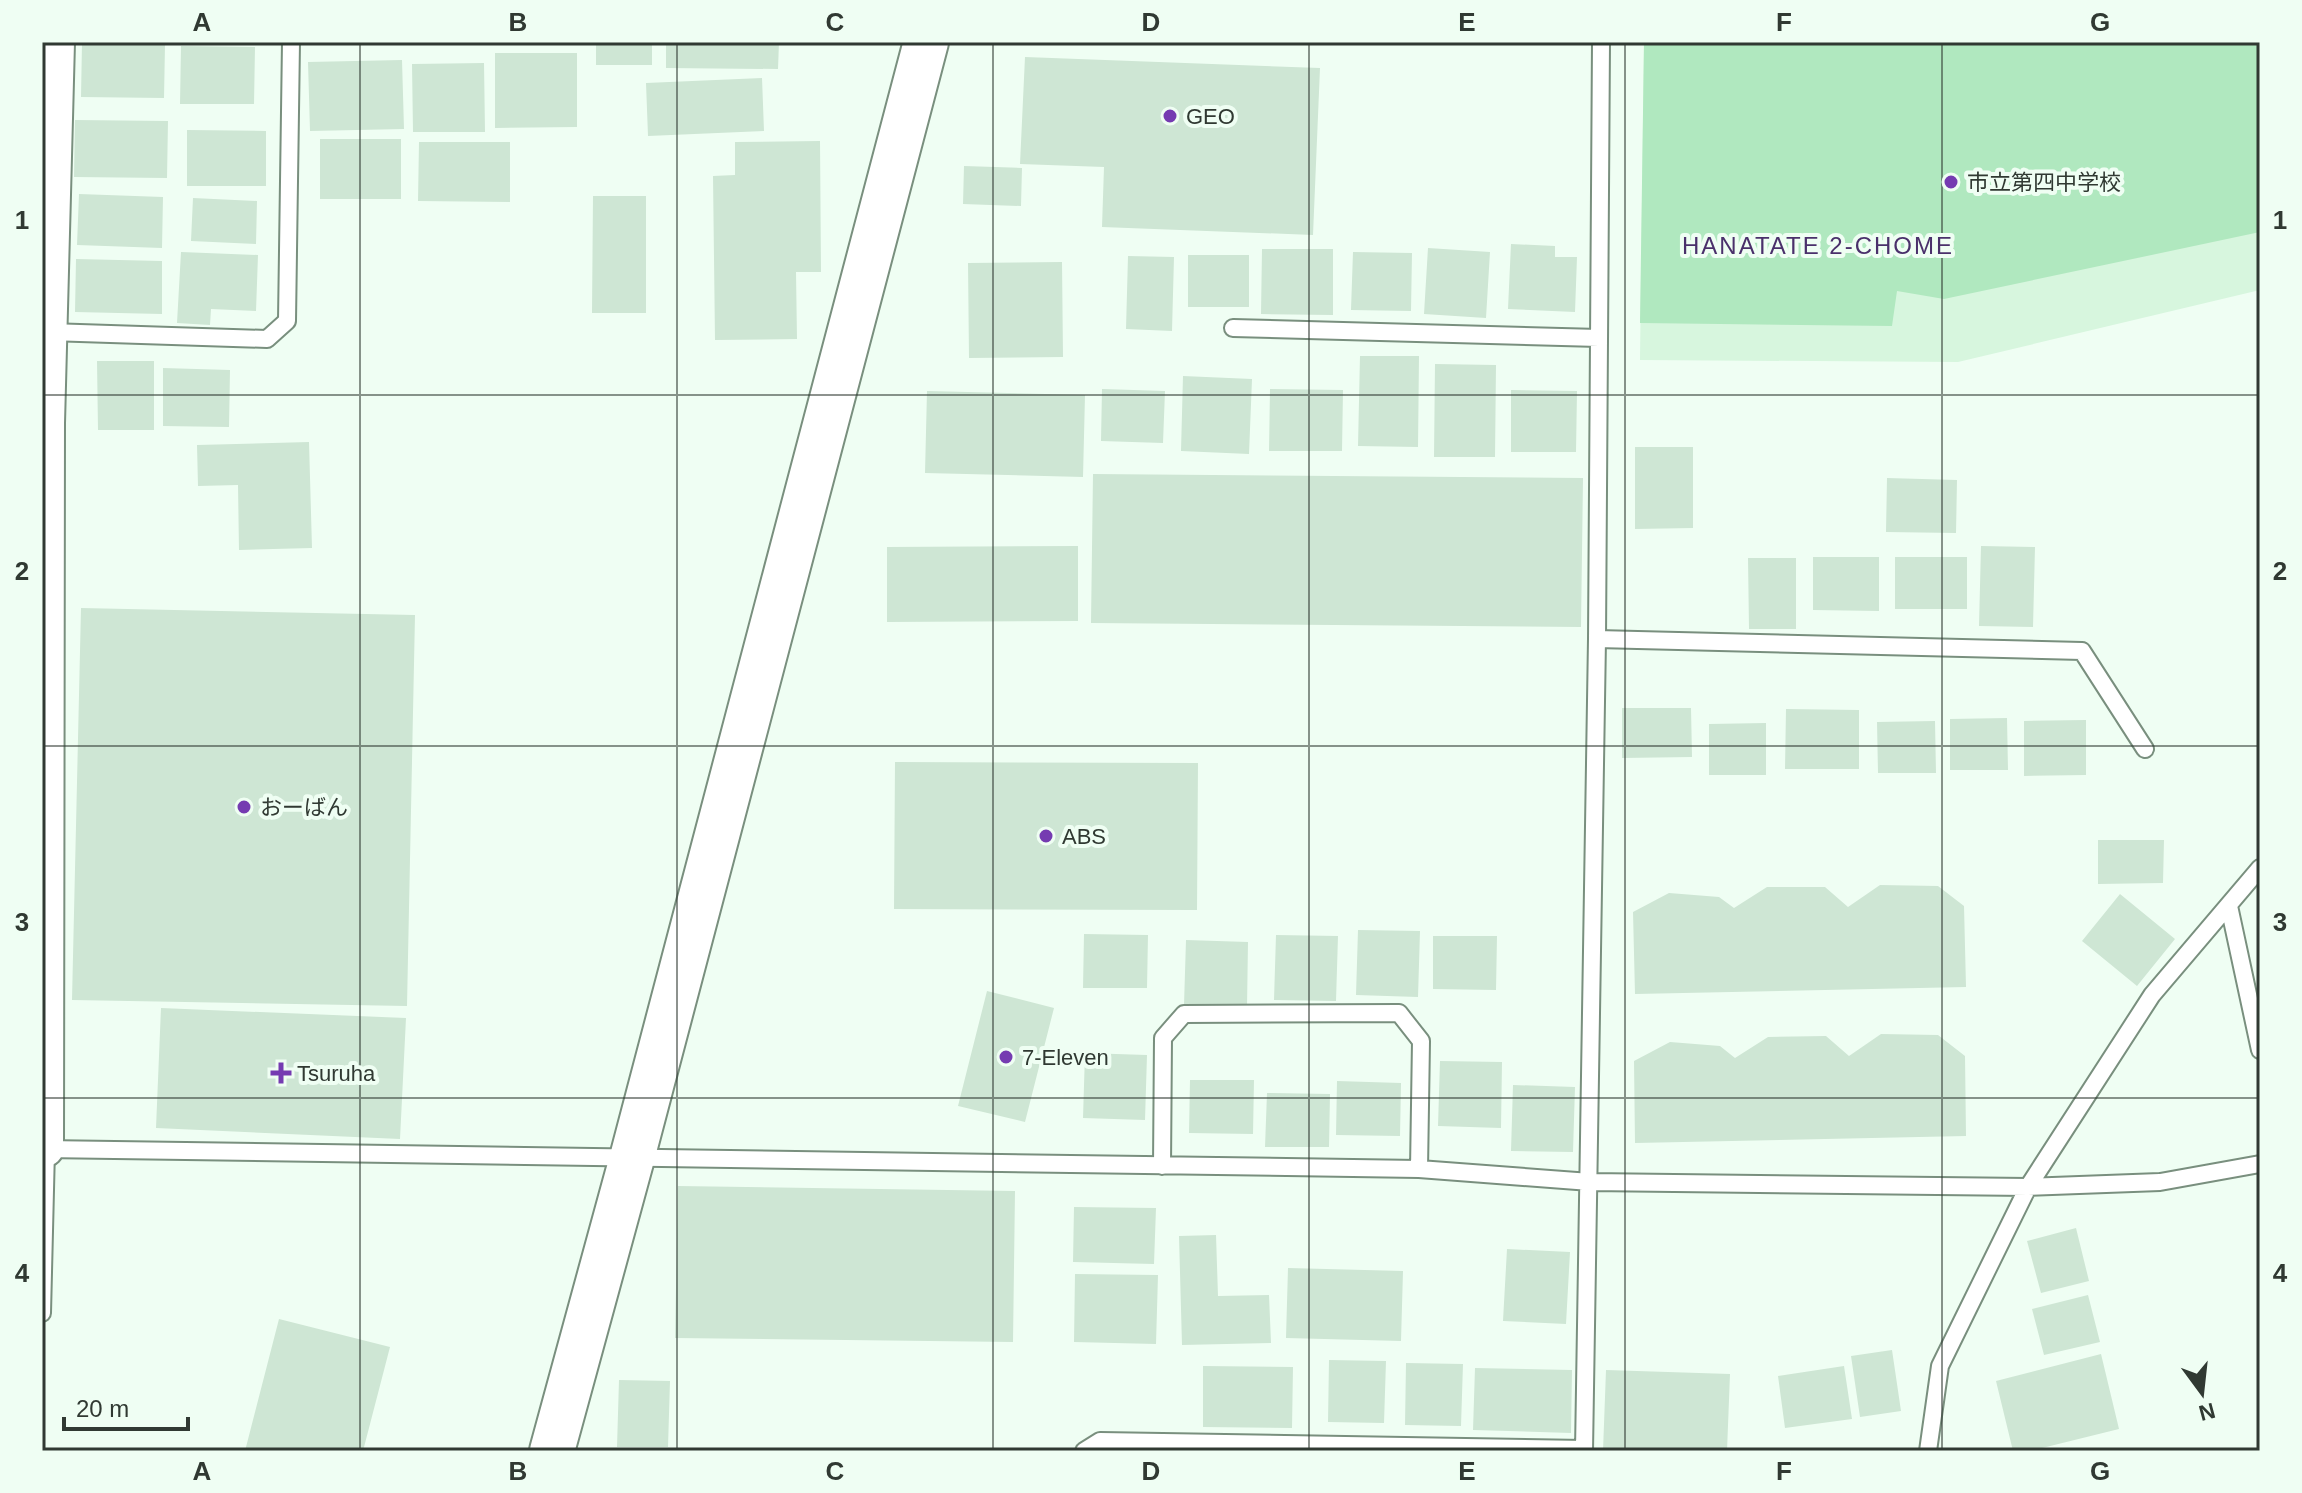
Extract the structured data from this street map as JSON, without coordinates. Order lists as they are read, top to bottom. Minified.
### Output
{"districts":["HANATATE 2-CHOME"],"places":{"other":["GEO","市立第四中学校","おーばん","ABS","7-Eleven"],"health":["Tsuruha"]},"scale_bar":"20 m","north":"bottom","grid":{"columns":["A","B","C","D","E","F","G"],"rows":["1","2","3","4"]}}
